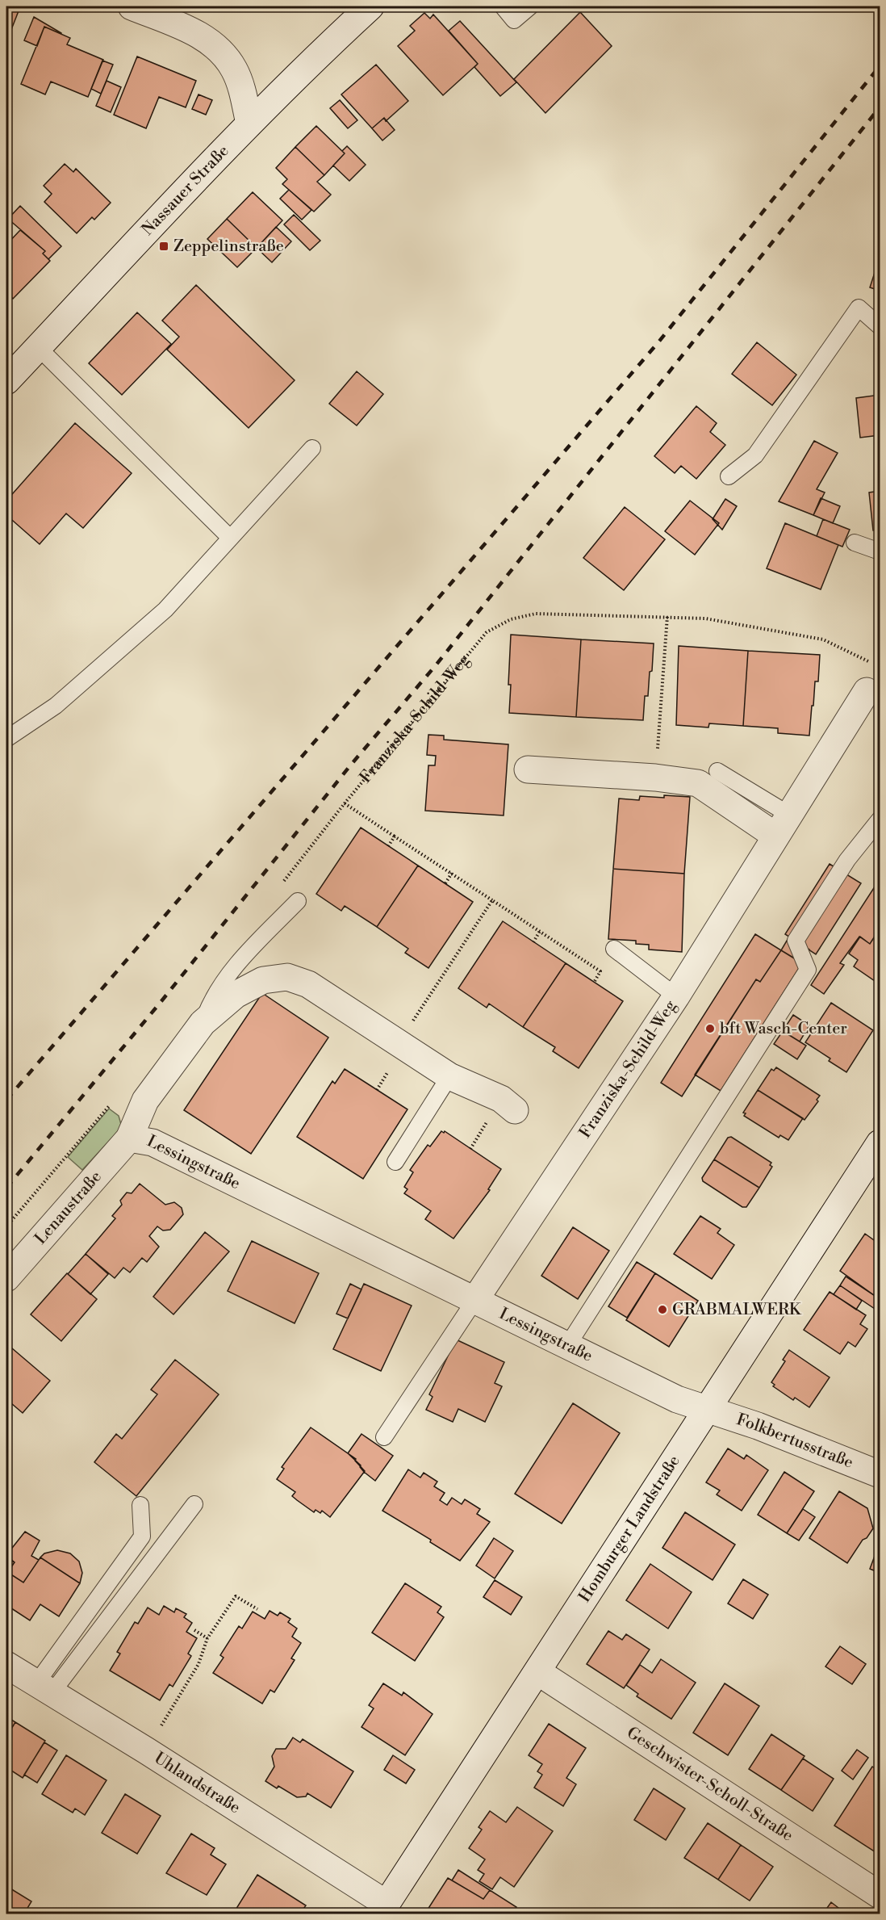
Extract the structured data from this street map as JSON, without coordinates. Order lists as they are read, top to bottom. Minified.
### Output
{"streets":{"street":["Nassauer Straße","Franziska-Schild-Weg","Lessingstraße","Lenaustraße","Folkbertusstraße","Homburger Landstraße","Uhlandstraße","Geschwister-Scholl-Straße"]},"crossings":[["Franziska-Schild-Weg","Lessingstraße"],["Lessingstraße","Lenaustraße"],["Lessingstraße","Folkbertusstraße"],["Lessingstraße","Homburger Landstraße"],["Folkbertusstraße","Homburger Landstraße"],["Homburger Landstraße","Uhlandstraße"],["Homburger Landstraße","Geschwister-Scholl-Straße"]],"places":{"transit":["Zeppelinstraße"],"other":["bft Wasch-Center","GRABMALWERK"]}}
